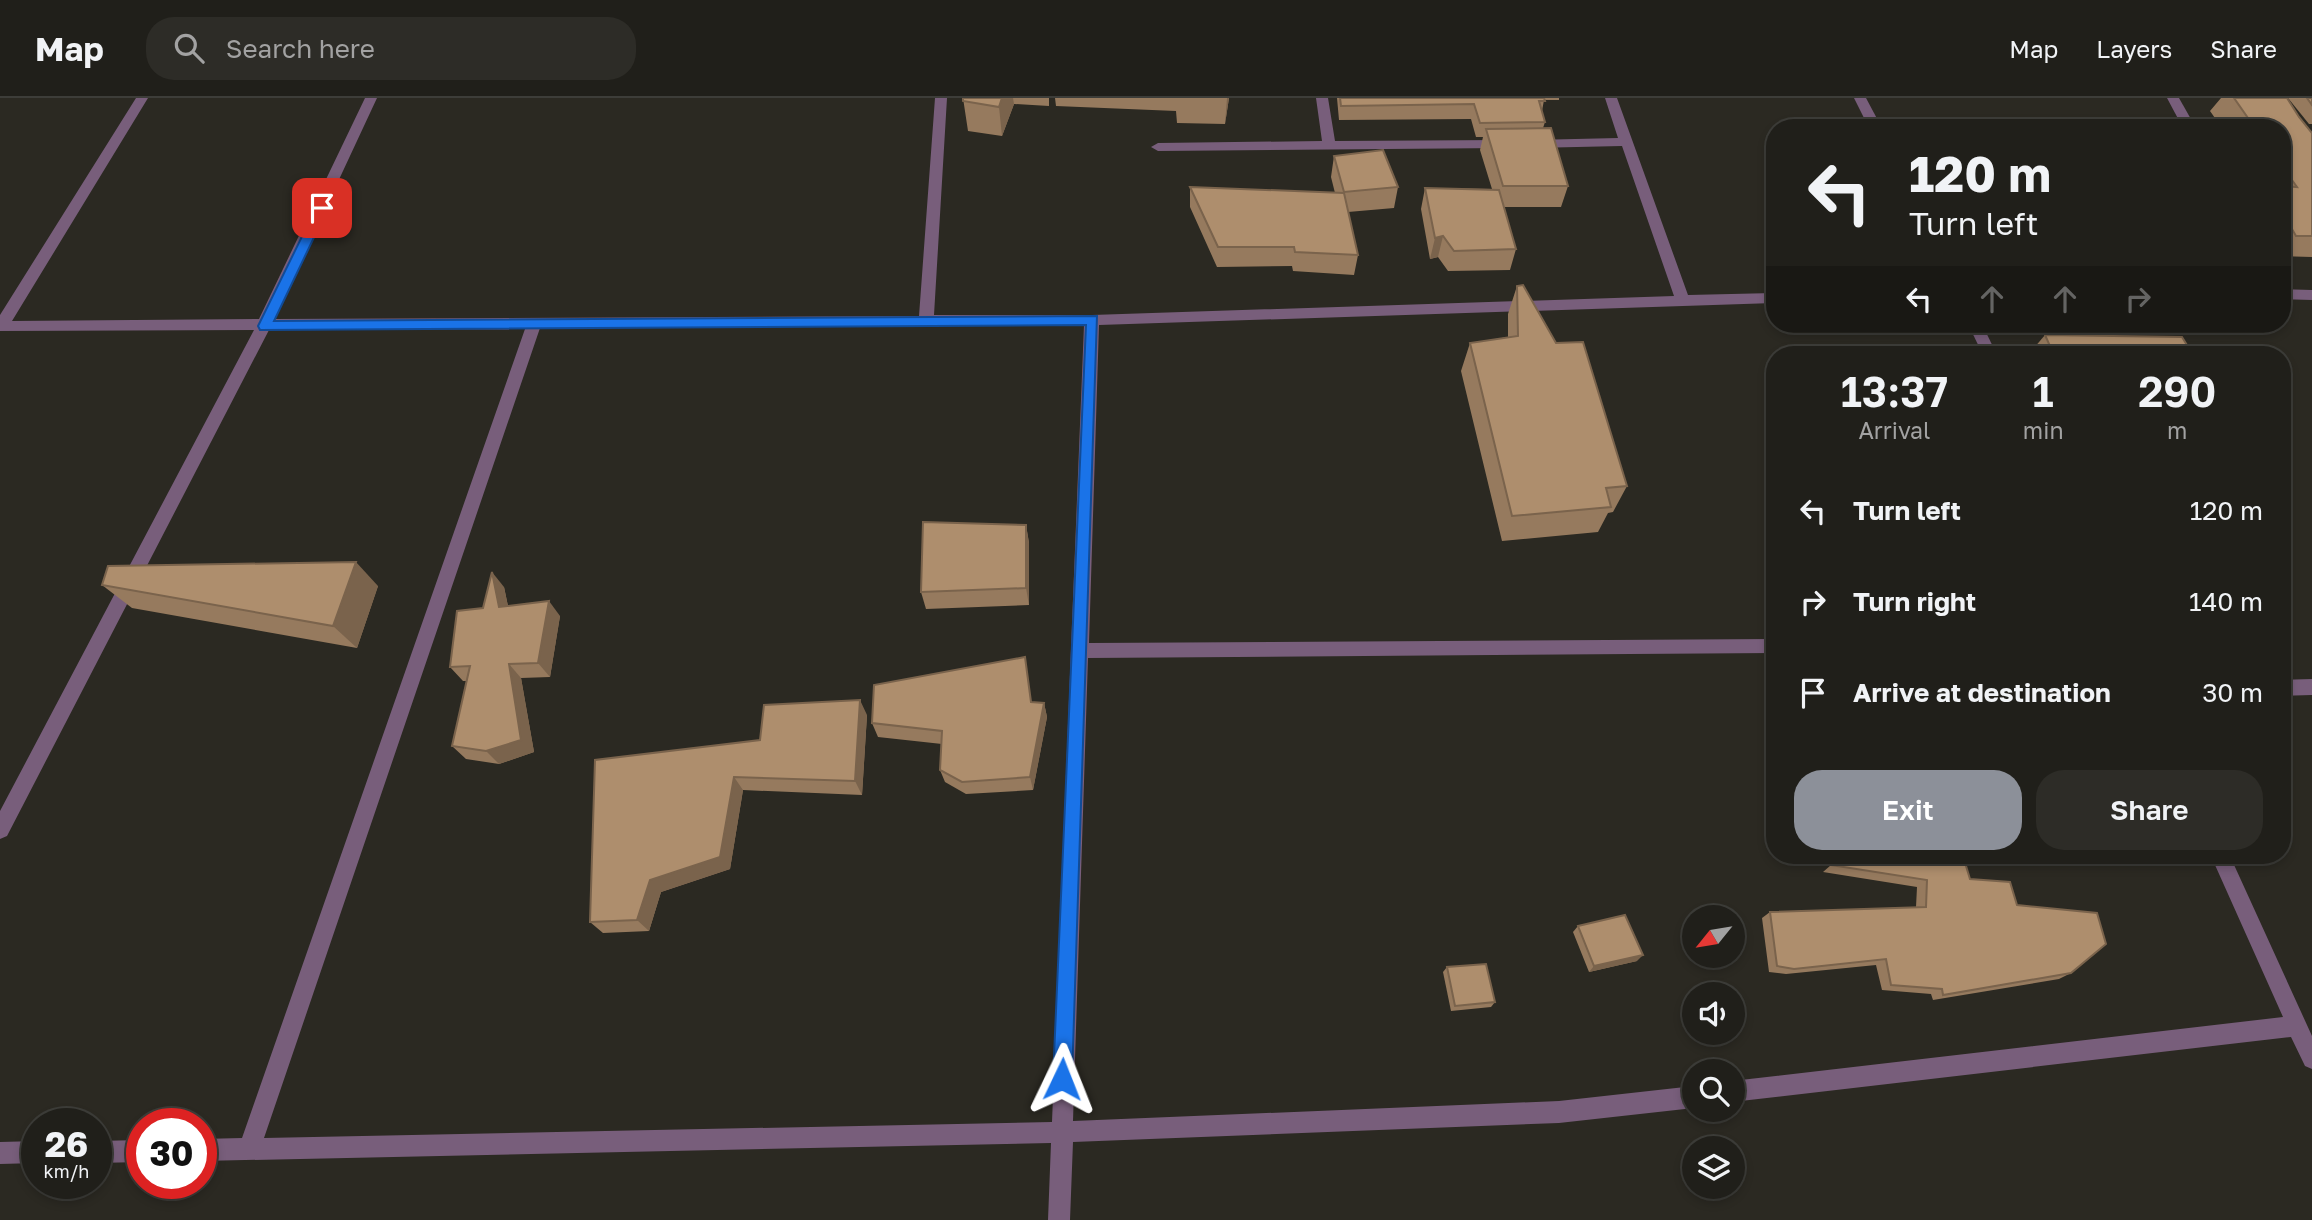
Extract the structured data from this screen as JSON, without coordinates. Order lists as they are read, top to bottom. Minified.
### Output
{"north":"bottom left","page":{"header":"Map","search":"Search here","nav":["Map","Layers","Share"],"turn":["120 m","Turn left"],"eta":["13:37","Arrival","1","min","290","m"],"list":[{"name":"Turn left","value":"120 m"},{"name":"Turn right","value":"140 m"},{"name":"Arrive at destination","value":"30 m"}],"buttons":["Exit","Share"],"speed":"26 km/h","limit":"30"}}
